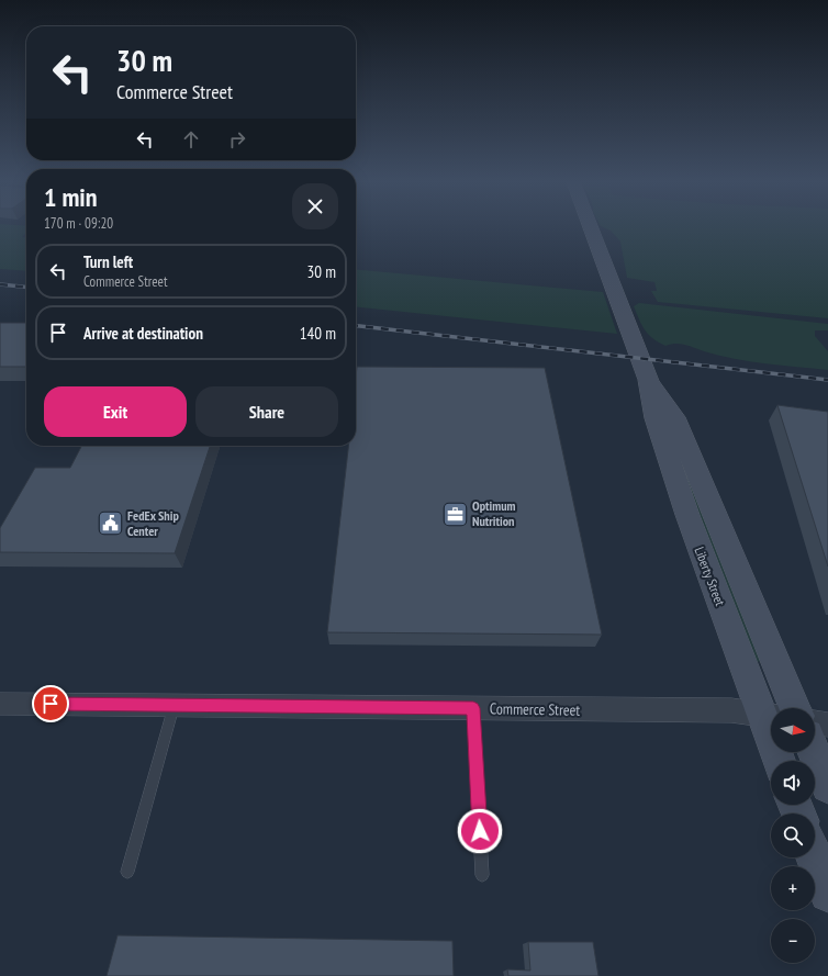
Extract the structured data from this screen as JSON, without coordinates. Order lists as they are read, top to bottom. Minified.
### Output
{"streets":{"street":["Liberty Street","Commerce Street"]},"crossings":[["Liberty Street","Commerce Street"]],"places":{"office":["Optimum Nutrition"],"public building":["FedEx Ship Center"]},"north":"right","page":{"turn":["30 m","Commerce Street"],"heading":["1 min","170 m · 09:20"],"list":[{"name":"Turn left","note":"Commerce Street","value":"30 m"},{"name":"Arrive at destination","value":"140 m"}],"buttons":["Exit","Share"],"map_buttons":["+","−"]}}
